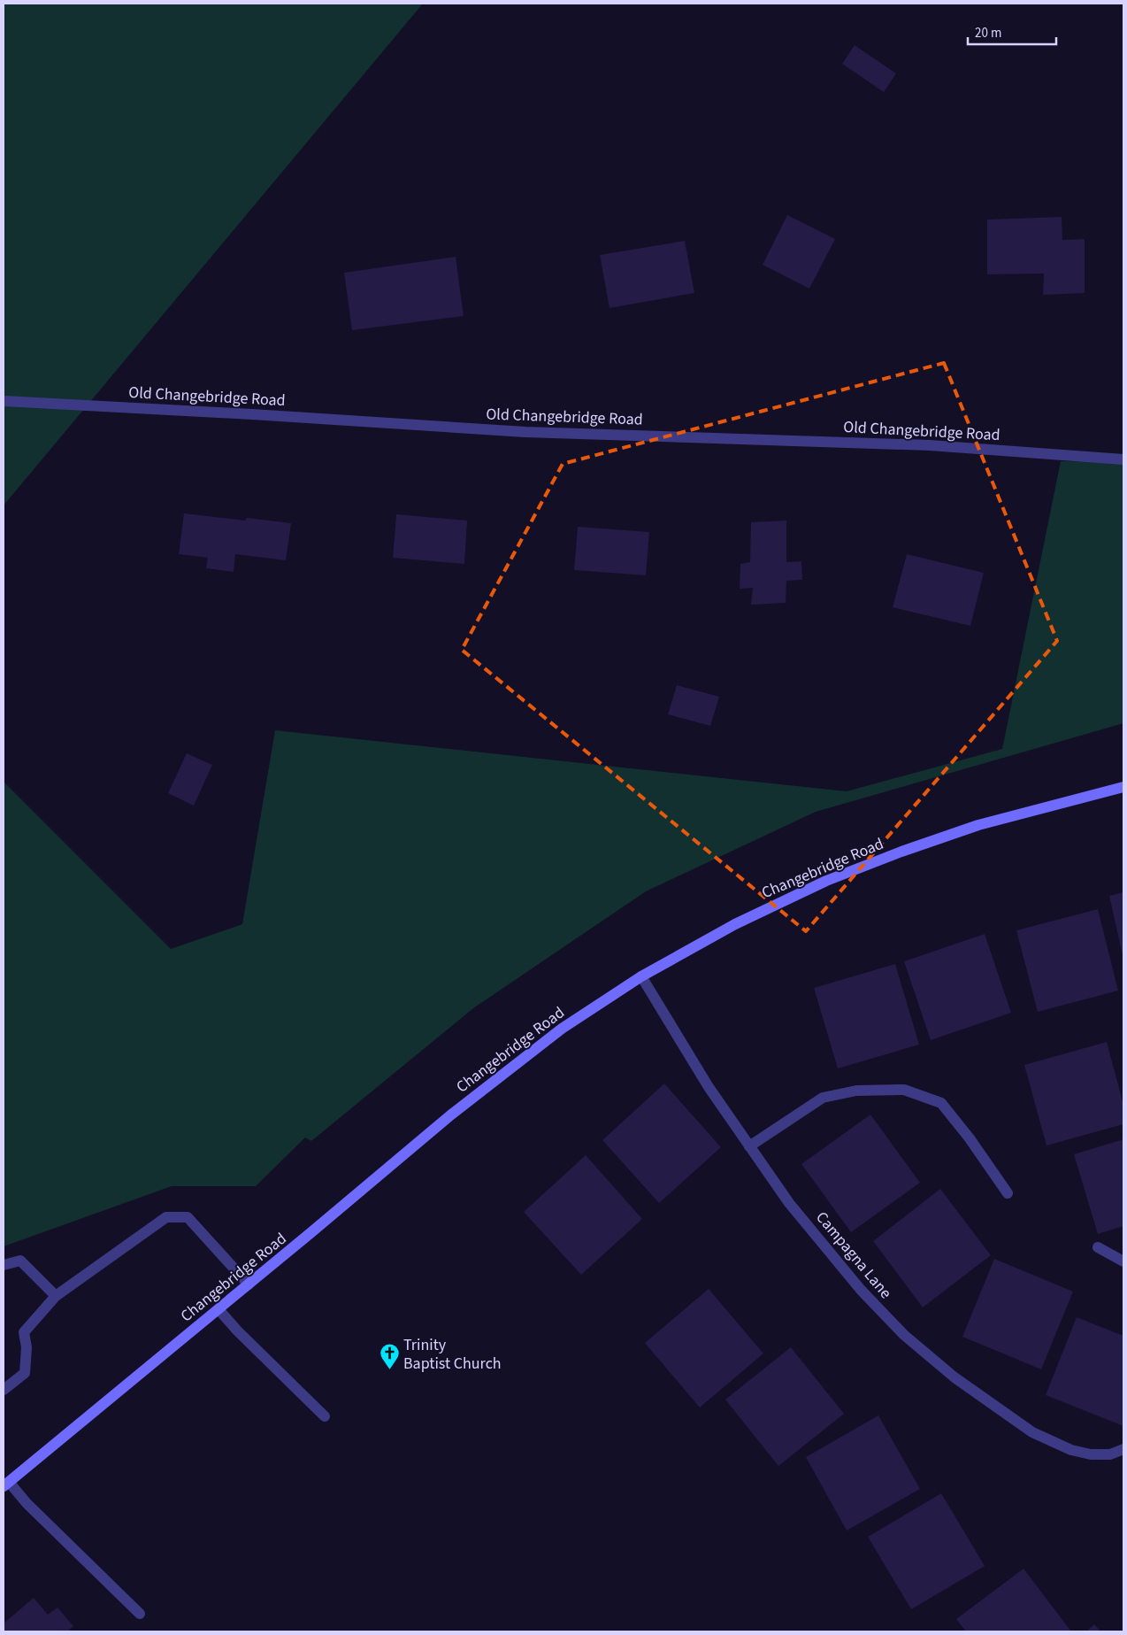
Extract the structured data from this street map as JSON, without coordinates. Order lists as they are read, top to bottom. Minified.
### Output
{"streets":{"main road":["Changebridge Road"],"street":["Old Changebridge Road","Campagna Lane"]},"crossings":[["Changebridge Road","Campagna Lane"]],"places":{"church":["Trinity Baptist Church"]},"scale_bar":"20 m"}
